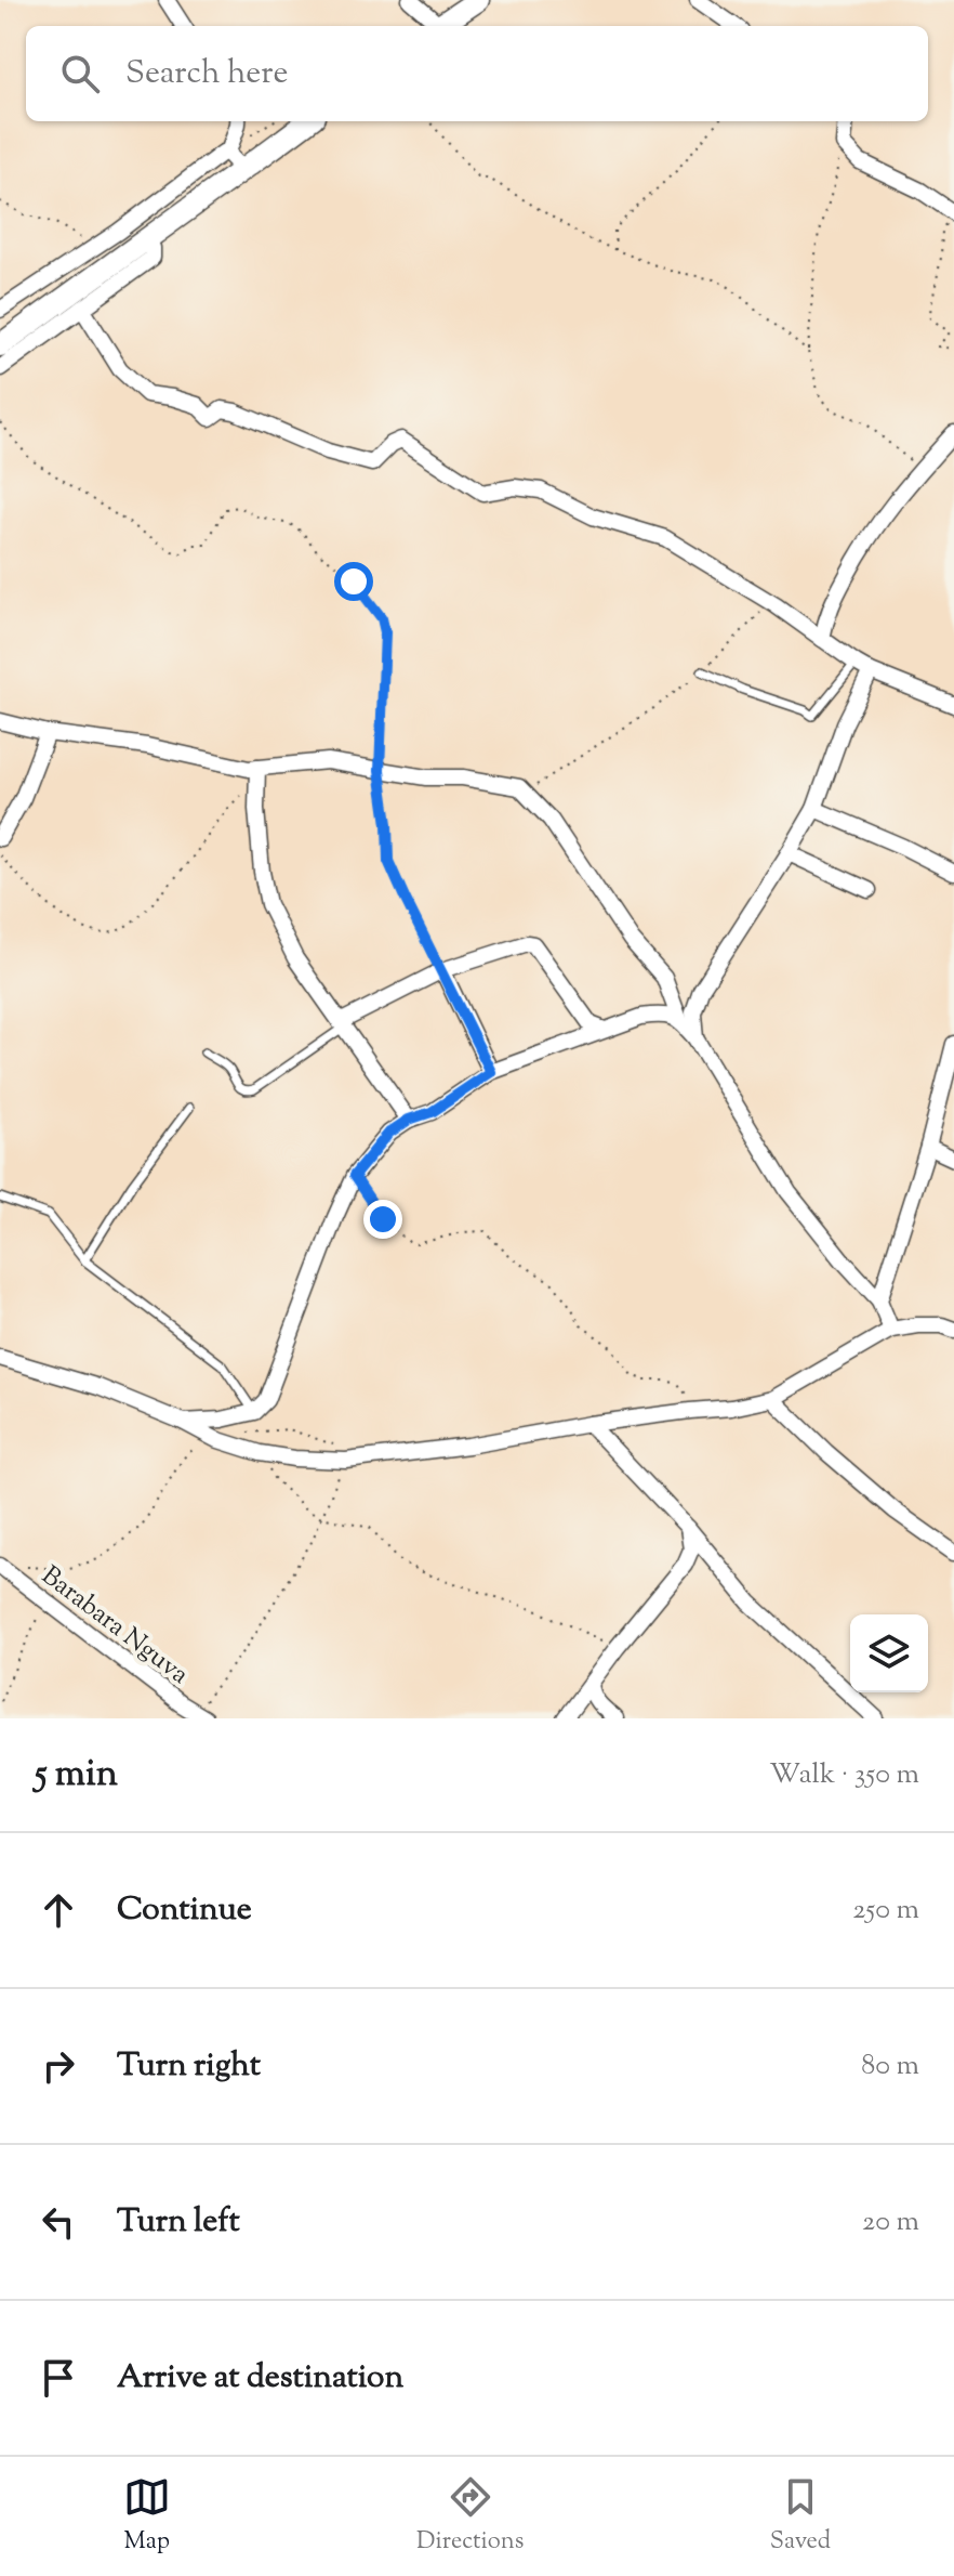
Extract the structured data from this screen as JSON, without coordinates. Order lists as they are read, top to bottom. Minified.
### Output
{"streets":{"street":["Barabara Nguva"]},"page":{"search":"Search here","heading":["5 min","Walk · 350 m"],"list":[["Continue","250 m"],["Turn right","80 m"],["Turn left","20 m"],"Arrive at destination"],"nav":["Map","Directions","Saved"]}}
